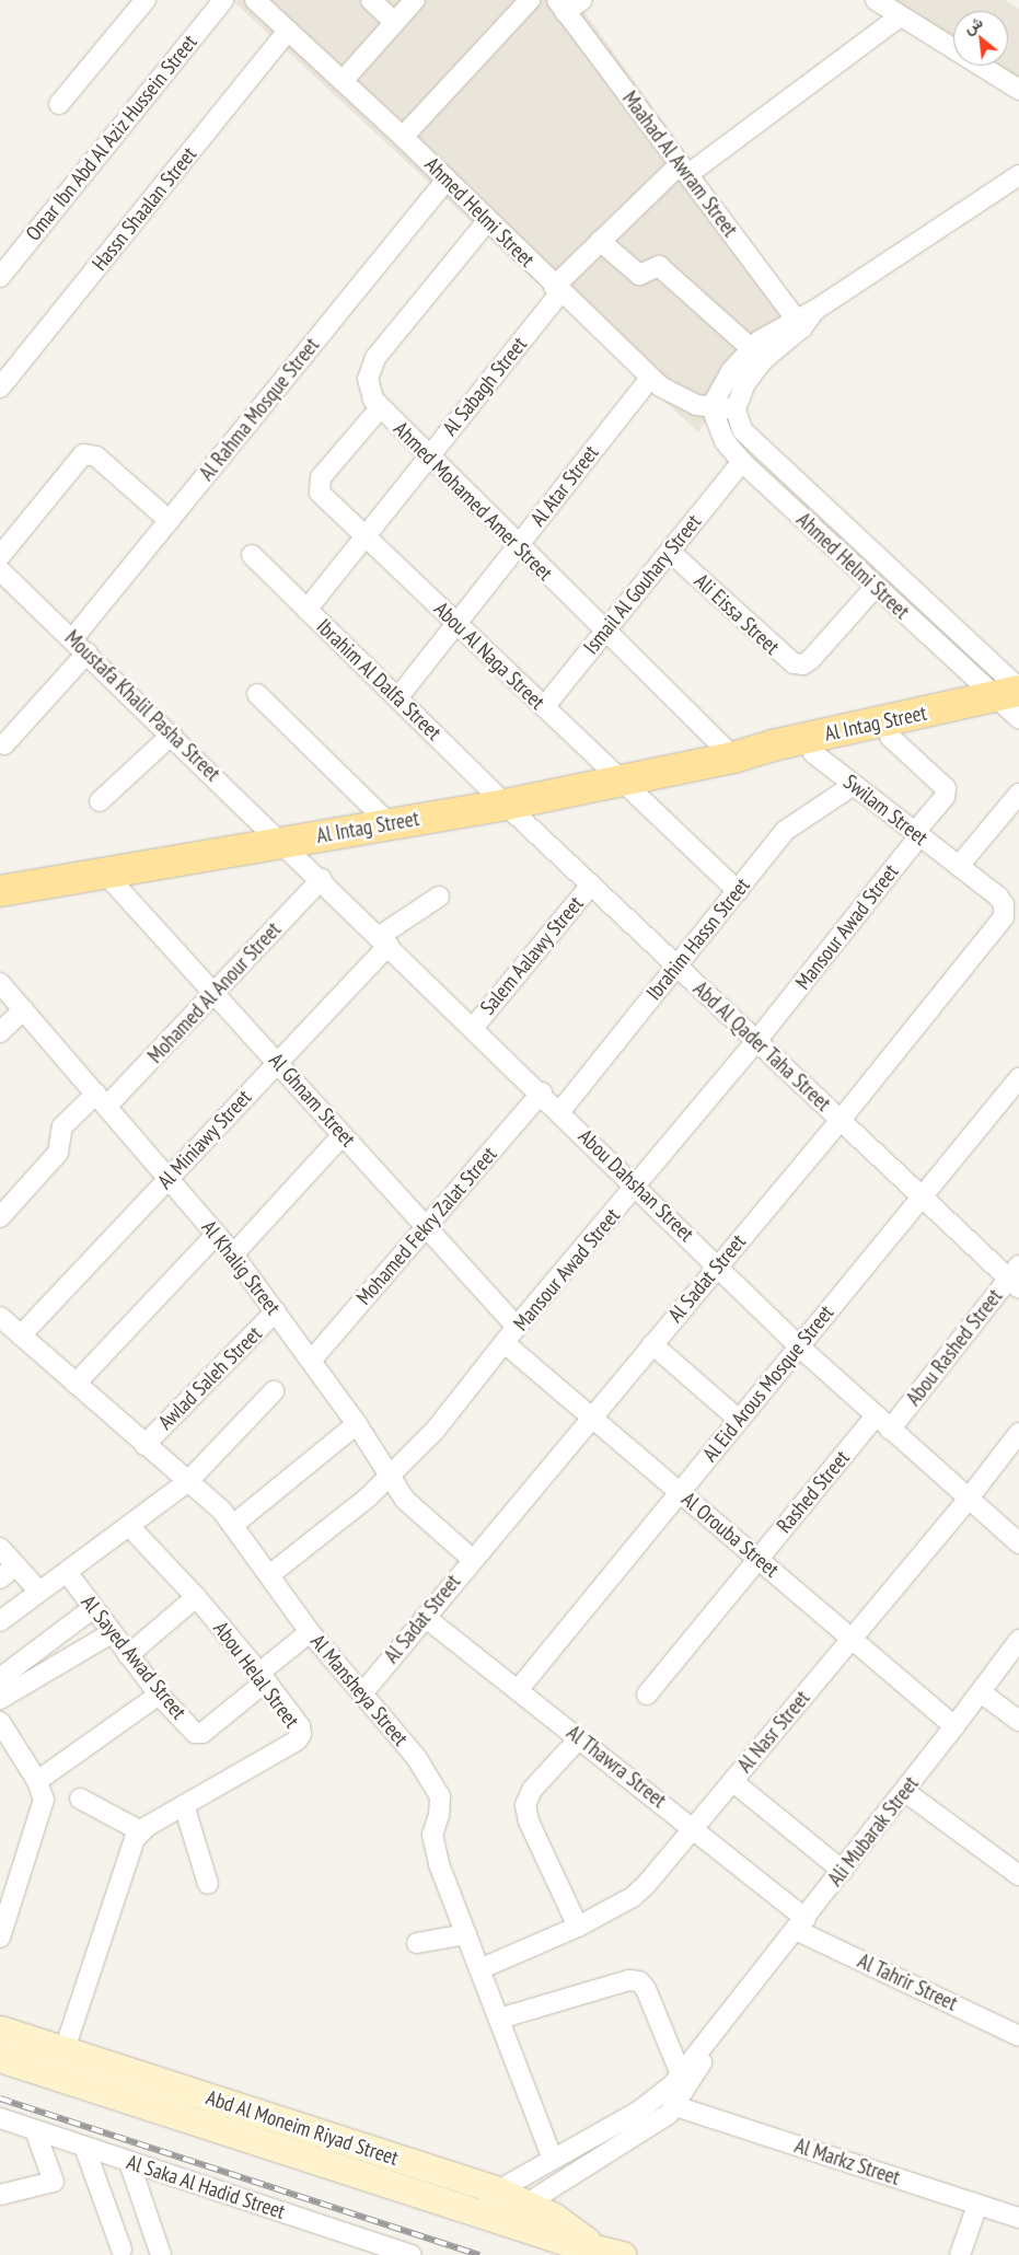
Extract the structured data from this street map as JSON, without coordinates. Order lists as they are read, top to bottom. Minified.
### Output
{"streets":{"main road":["Al Intag Street","Abd Al Moneim Riyad Street"],"street":["Omar Ibn Abd Al Aziz Hussein Street","Maahad Al Awram Street","Hassn Shaalan Street","Ahmed Helmi Street","Al Sabagh Street","Al Rahma Mosque Street","Al Atar Street","Ahmed Mohamed Amer Street","Ismail Al Gouhary Street","Ali Eissa Street","Abou Al Naga Street","Ibrahim Al Dalfa Street","Moustafa Khalil Pasha Street","Swilam Street","Mansour Awad Street","Ibrahim Hassn Street","Salem Aalawy Street","Mohamed Al Anour Street","Abd Al Qader Taha Street","Al Ghnam Street","Al Miniawy Street","Abou Dahshan Street","Mohamed Fekry Zalat Street","Al Khalig Street","Al Sadat Street","Abou Rashed Street","Awlad Saleh Street","Al Eid Arous Mosque Street","Rashed Street","Al Orouba Street","Al Sayed Awad Street","Abou Helal Street","Al Mansheya Street","Al Nasr Street","Al Thawra Street","Ali Mubarak Street","Al Tahrir Street","Al Markz Street","Al Saka Al Hadid Street"]},"crossings":[["Maahad Al Awram Street","Al Sabagh Street"],["Hassn Shaalan Street","Ahmed Helmi Street"],["Ahmed Helmi Street","Al Sabagh Street"],["Ahmed Helmi Street","Al Rahma Mosque Street"],["Ahmed Helmi Street","Al Atar Street"],["Ahmed Helmi Street","Ahmed Mohamed Amer Street"],["Ahmed Helmi Street","Ismail Al Gouhary Street"],["Ahmed Helmi Street","Ali Eissa Street"],["Ahmed Helmi Street","Al Intag Street"],["Al Sabagh Street","Ahmed Mohamed Amer Street"],["Al Sabagh Street","Abou Al Naga Street"],["Al Sabagh Street","Ibrahim Al Dalfa Street"],["Al Rahma Mosque Street","Moustafa Khalil Pasha Street"],["Al Atar Street","Ahmed Mohamed Amer Street"],["Al Atar Street","Abou Al Naga Street"],["Al Atar Street","Ibrahim Al Dalfa Street"],["Ahmed Mohamed Amer Street","Ismail Al Gouhary Street"],["Ahmed Mohamed Amer Street","Abou Al Naga Street"],["Ahmed Mohamed Amer Street","Al Intag Street"],["Ismail Al Gouhary Street","Ali Eissa Street"],["Ismail Al Gouhary Street","Abou Al Naga Street"],["Abou Al Naga Street","Al Intag Street"],["Abou Al Naga Street","Ibrahim Hassn Street"],["Ibrahim Al Dalfa Street","Al Intag Street"],["Ibrahim Al Dalfa Street","Abd Al Qader Taha Street"],["Moustafa Khalil Pasha Street","Al Intag Street"],["Moustafa Khalil Pasha Street","Abou Dahshan Street"],["Al Intag Street","Swilam Street"],["Al Intag Street","Mansour Awad Street"],["Al Intag Street","Abd Al Qader Taha Street"],["Al Intag Street","Al Ghnam Street"],["Al Intag Street","Abou Dahshan Street"],["Swilam Street","Mansour Awad Street"],["Swilam Street","Ibrahim Hassn Street"],["Swilam Street","Al Sadat Street"],["Mansour Awad Street","Abd Al Qader Taha Street"],["Mansour Awad Street","Al Ghnam Street"],["Mansour Awad Street","Abou Dahshan Street"],["Mansour Awad Street","Al Khalig Street"],["Mansour Awad Street","Al Orouba Street"],["Mansour Awad Street","Al Mansheya Street"],["Ibrahim Hassn Street","Abd Al Qader Taha Street"],["Ibrahim Hassn Street","Abou Dahshan Street"],["Salem Aalawy Street","Abd Al Qader Taha Street"],["Salem Aalawy Street","Abou Dahshan Street"],["Mohamed Al Anour Street","Al Ghnam Street"],["Mohamed Al Anour Street","Abou Dahshan Street"],["Mohamed Al Anour Street","Al Khalig Street"],["Abd Al Qader Taha Street","Al Sadat Street"],["Abd Al Qader Taha Street","Abou Rashed Street"],["Abd Al Qader Taha Street","Al Eid Arous Mosque Street"],["Al Ghnam Street","Al Miniawy Street"],["Al Ghnam Street","Mohamed Fekry Zalat Street"],["Al Miniawy Street","Abou Dahshan Street"],["Al Miniawy Street","Al Khalig Street"],["Al Miniawy Street","Al Mansheya Street"],["Abou Dahshan Street","Mohamed Fekry Zalat Street"],["Abou Dahshan Street","Al Sadat Street"],["Abou Dahshan Street","Abou Rashed Street"],["Abou Dahshan Street","Al Eid Arous Mosque Street"],["Abou Dahshan Street","Rashed Street"],["Abou Dahshan Street","Al Nasr Street"],["Mohamed Fekry Zalat Street","Al Khalig Street"],["Al Khalig Street","Al Sadat Street"],["Al Khalig Street","Awlad Saleh Street"],["Al Sadat Street","Al Orouba Street"],["Al Sadat Street","Al Mansheya Street"],["Al Sadat Street","Al Thawra Street"],["Abou Rashed Street","Rashed Street"],["Awlad Saleh Street","Al Mansheya Street"],["Al Eid Arous Mosque Street","Al Orouba Street"],["Al Eid Arous Mosque Street","Al Thawra Street"],["Rashed Street","Al Orouba Street"],["Al Orouba Street","Al Nasr Street"],["Al Orouba Street","Ali Mubarak Street"],["Al Sayed Awad Street","Abou Helal Street"],["Al Mansheya Street","Al Nasr Street"],["Al Nasr Street","Al Thawra Street"],["Al Thawra Street","Ali Mubarak Street"],["Al Thawra Street","Al Tahrir Street"],["Ali Mubarak Street","Al Tahrir Street"]],"north":"top left"}
